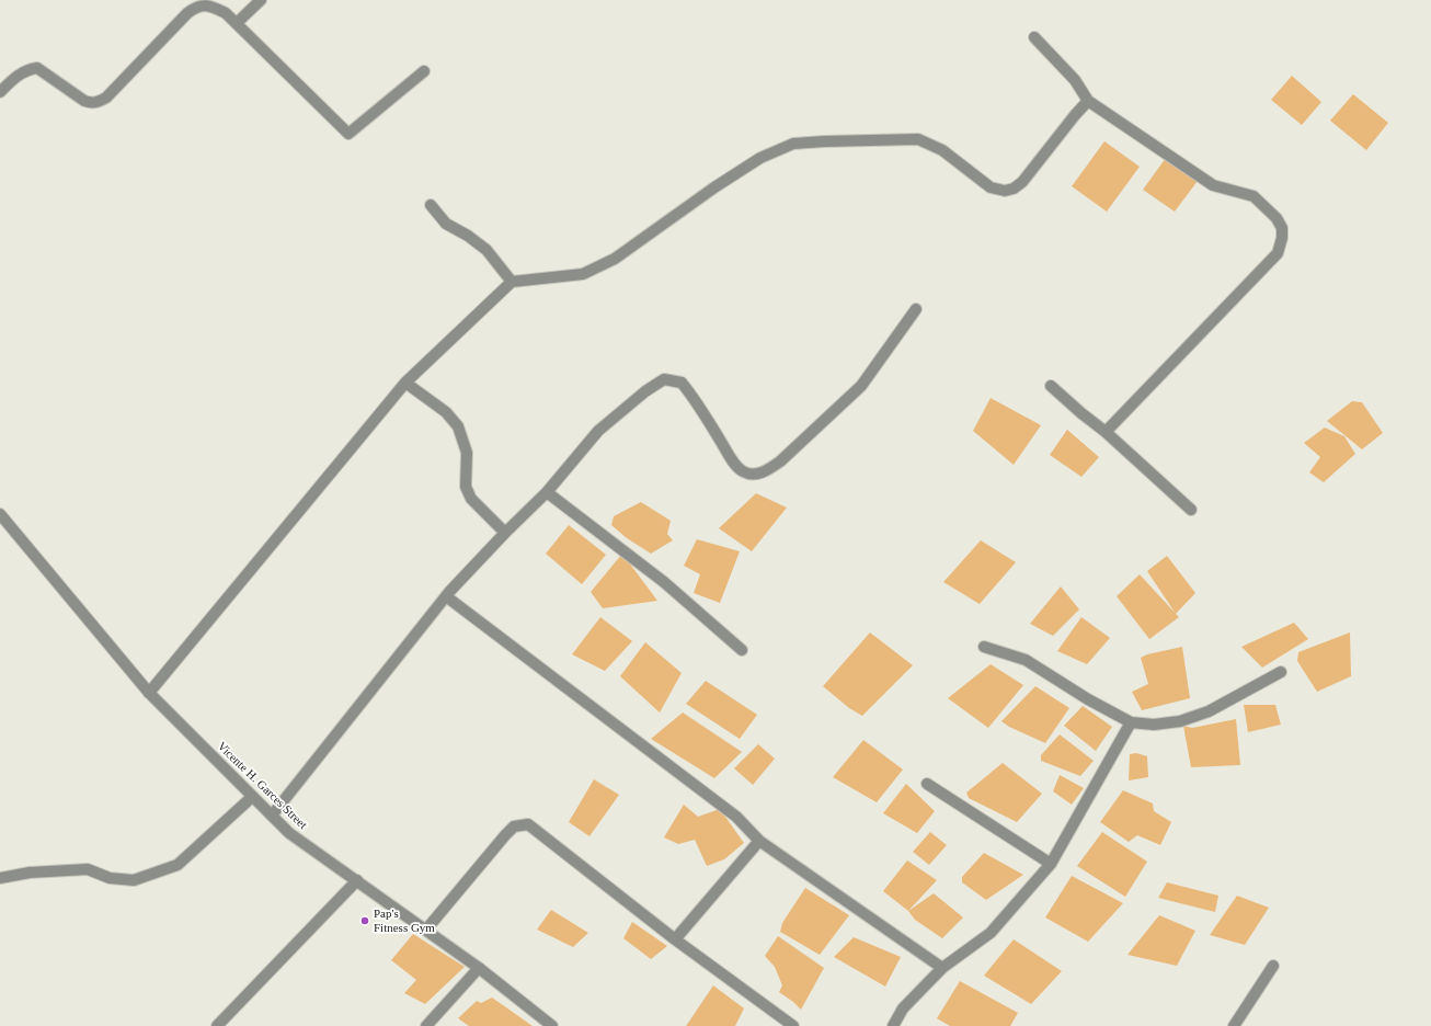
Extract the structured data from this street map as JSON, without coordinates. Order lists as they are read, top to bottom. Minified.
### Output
{"streets":{"street":["Vicente H. Garces Street"]},"places":["Pap's Fitness Gym"]}
